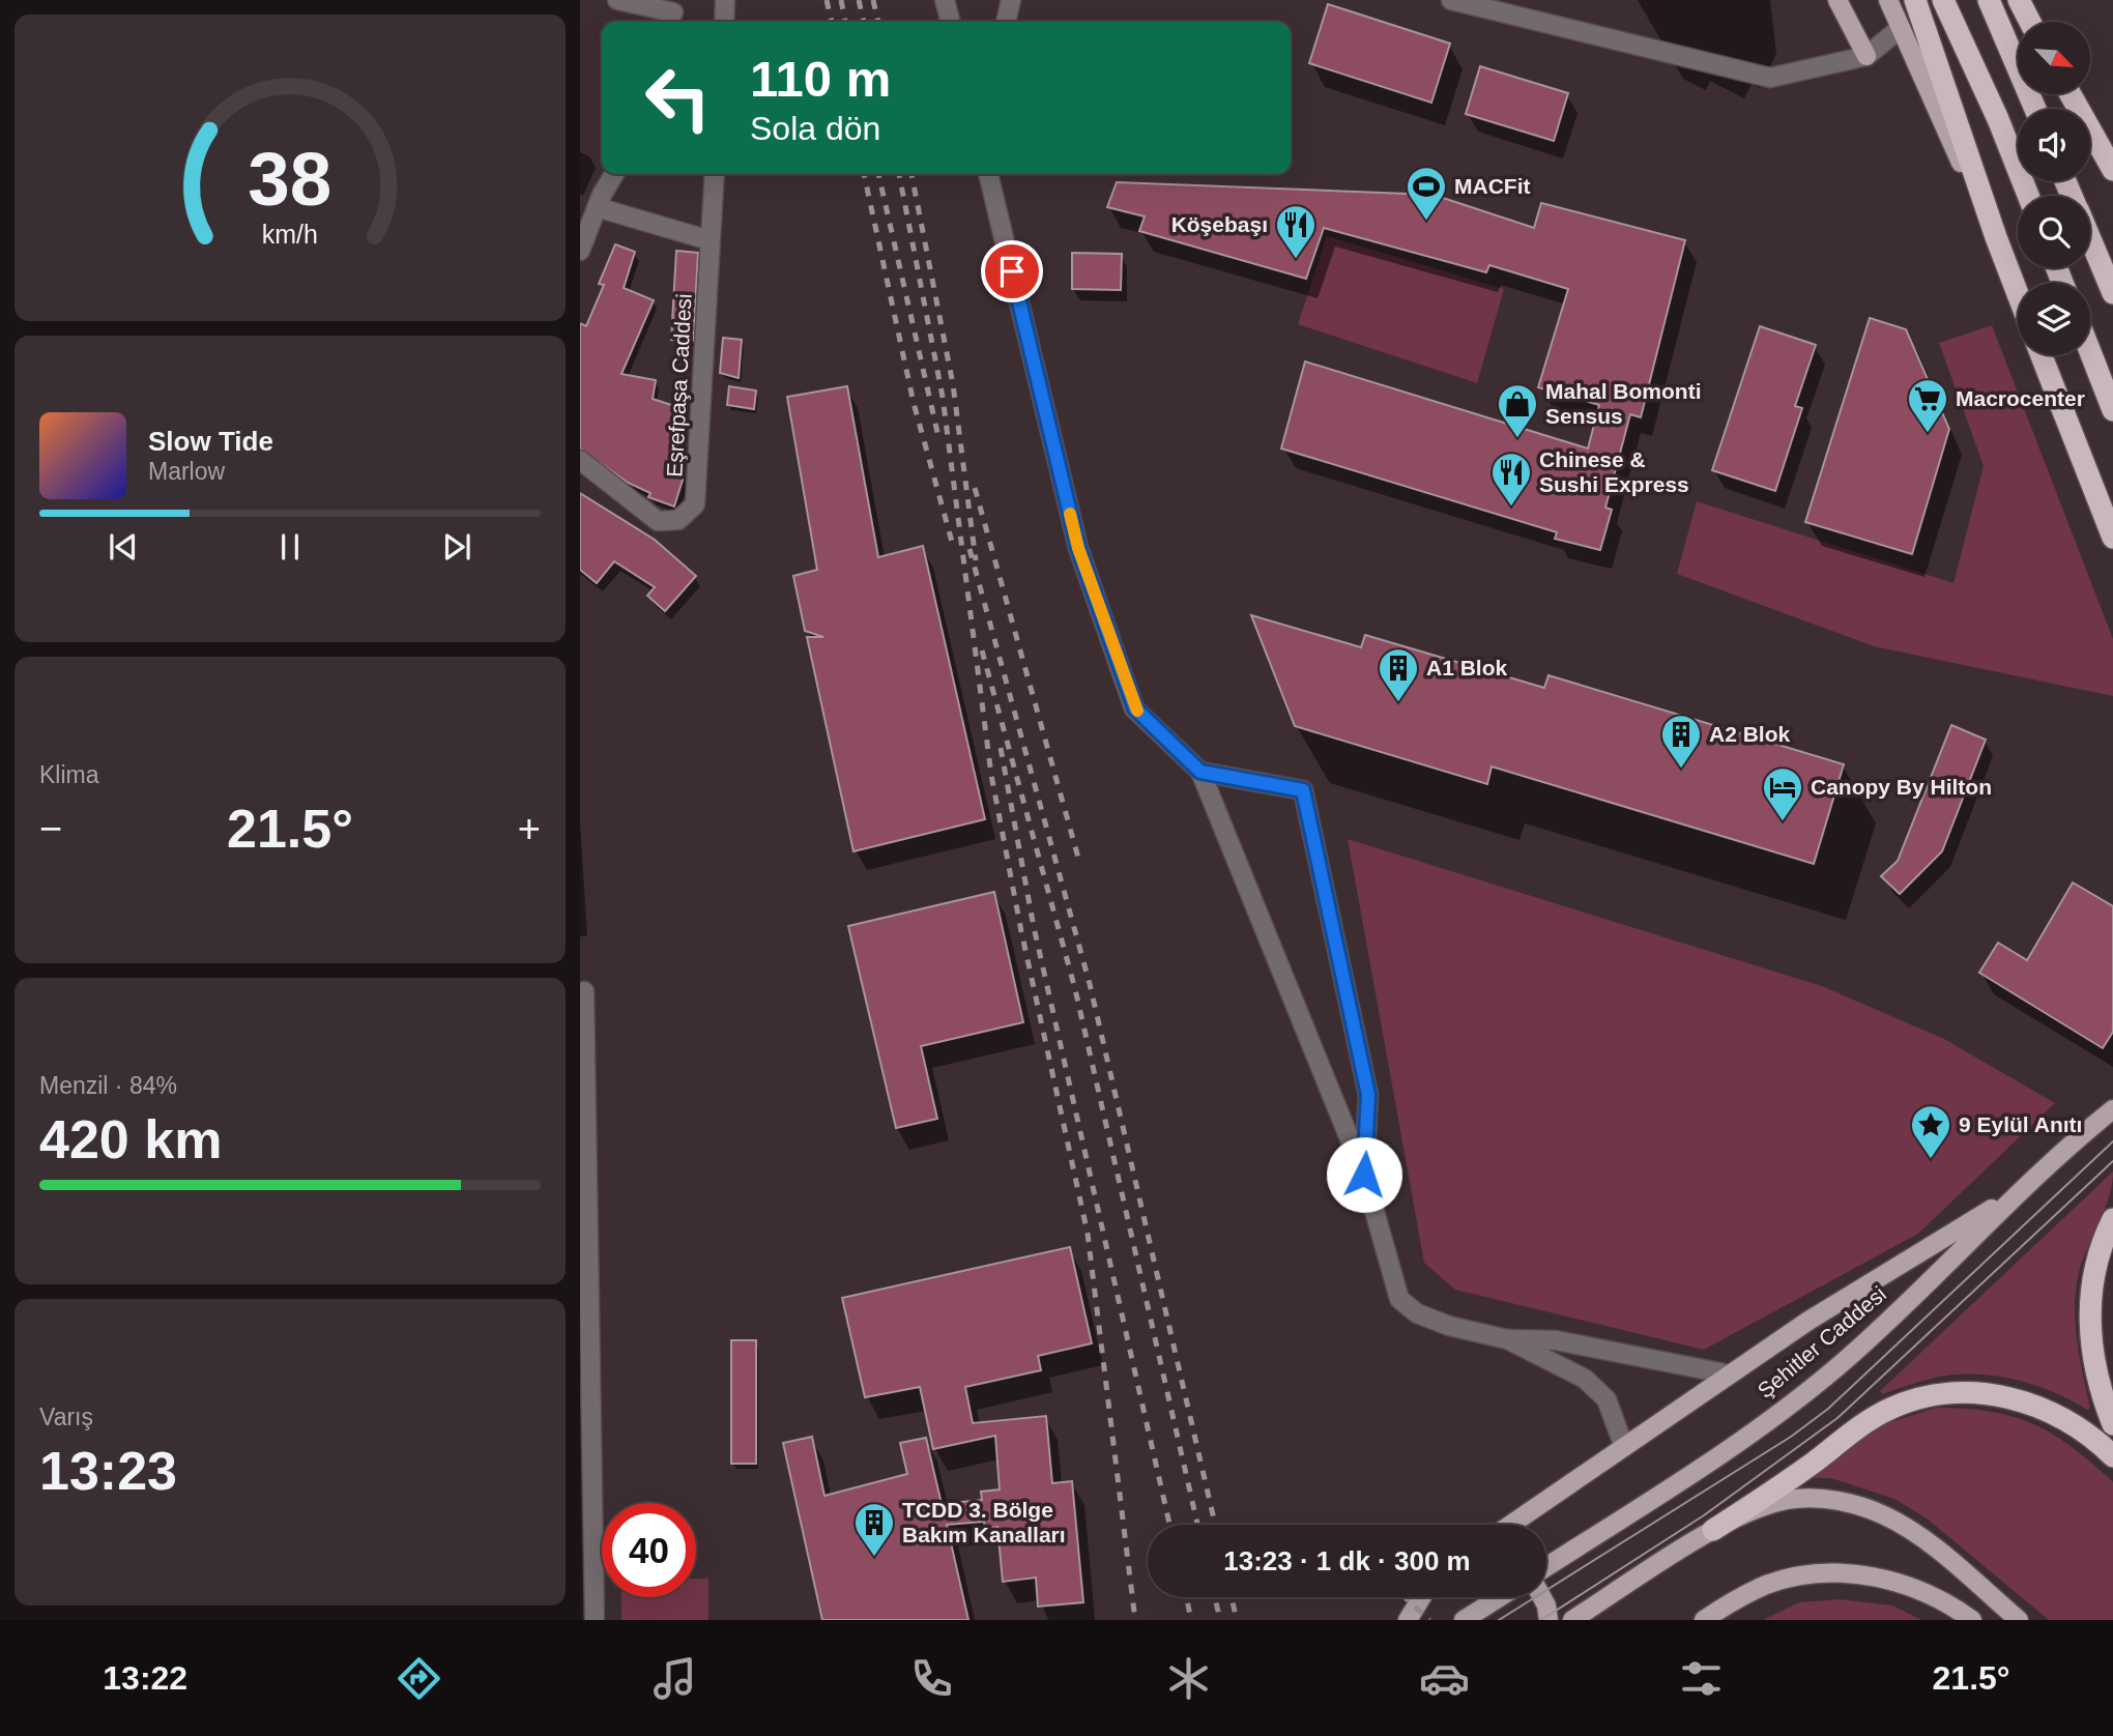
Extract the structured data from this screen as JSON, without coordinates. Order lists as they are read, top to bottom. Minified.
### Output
{"streets":{"main road":["Şehitler Caddesi"],"street":["Eşrefpaşa Caddesi"]},"places":{"sports":["MACFit"],"restaurant":["Köşebaşı","Chinese & Sushi Express"],"supermarket":["Macrocenter"],"shop":["Mahal Bomonti Sensus"],"building":["A1 Blok","A2 Blok","TCDD 3. Bölge Bakım Kanalları"],"hotel":["Canopy By Hilton"],"place":["9 Eylül Anıtı"]},"north":"bottom right","page":{"turn":["110 m","Sola dön"],"song":["Slow Tide","Marlow"],"tile":["Klima",["Menzil · 84%","420 km"],["Varış","13:23"]],"heat":["−","21.5°","+"],"limit":"40","trip":"13:23 · 1 dk · 300 m","tabs":["13:22","21.5°"],"gauge":["38","km/h"]}}
